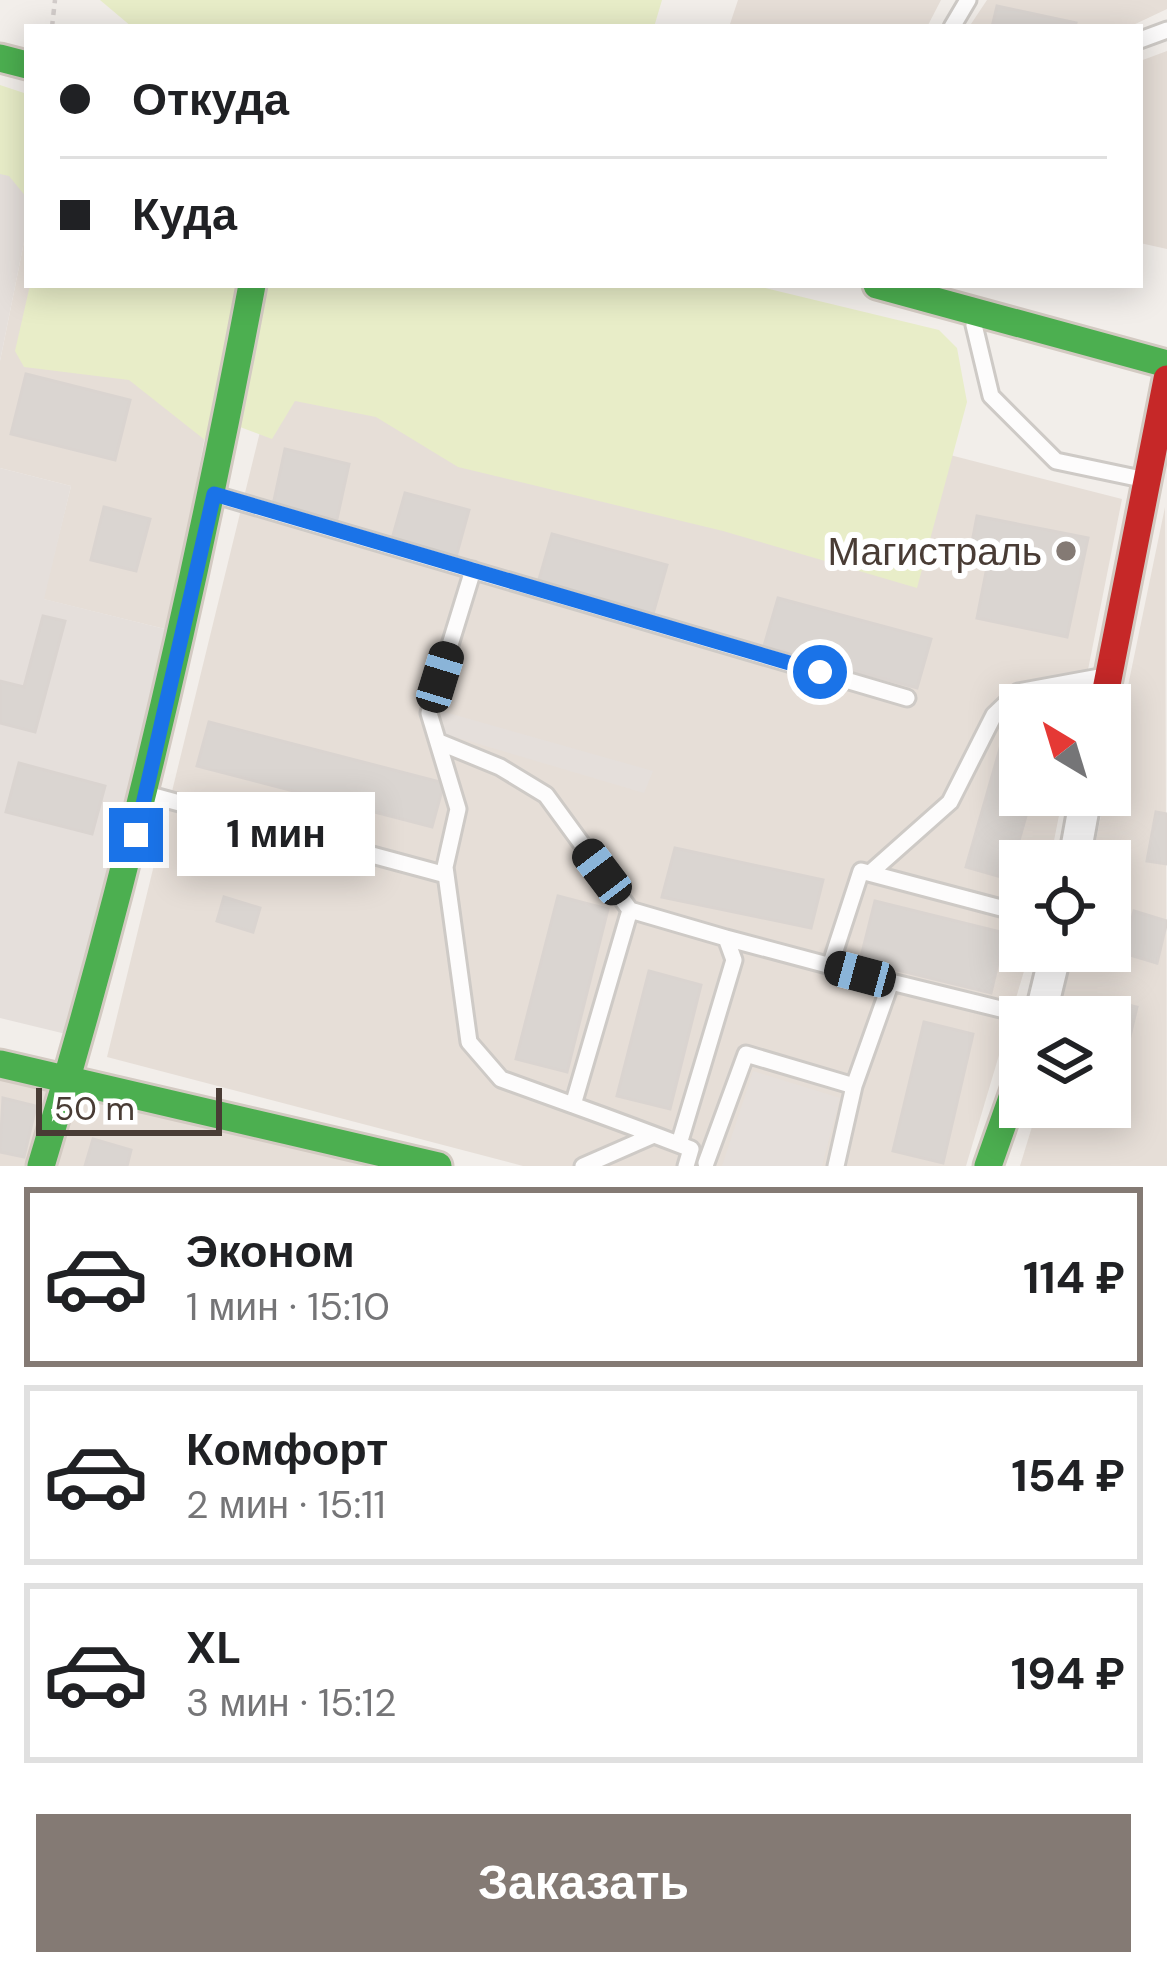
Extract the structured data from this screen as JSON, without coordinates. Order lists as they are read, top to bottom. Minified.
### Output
{"places":["Магистраль"],"scale_bar":"50 m","north":"top left","page":{"banner":["Откуда","Куда"],"bubble":"1 мин","scale":"50 m","list":[{"name":"Эконом","note":"1 мин · 15:10","value":"114 ₽"},{"name":"Комфорт","note":"2 мин · 15:11","value":"154 ₽"},{"name":"XL","note":"3 мин · 15:12","value":"194 ₽"}],"buttons":"Заказать"}}
